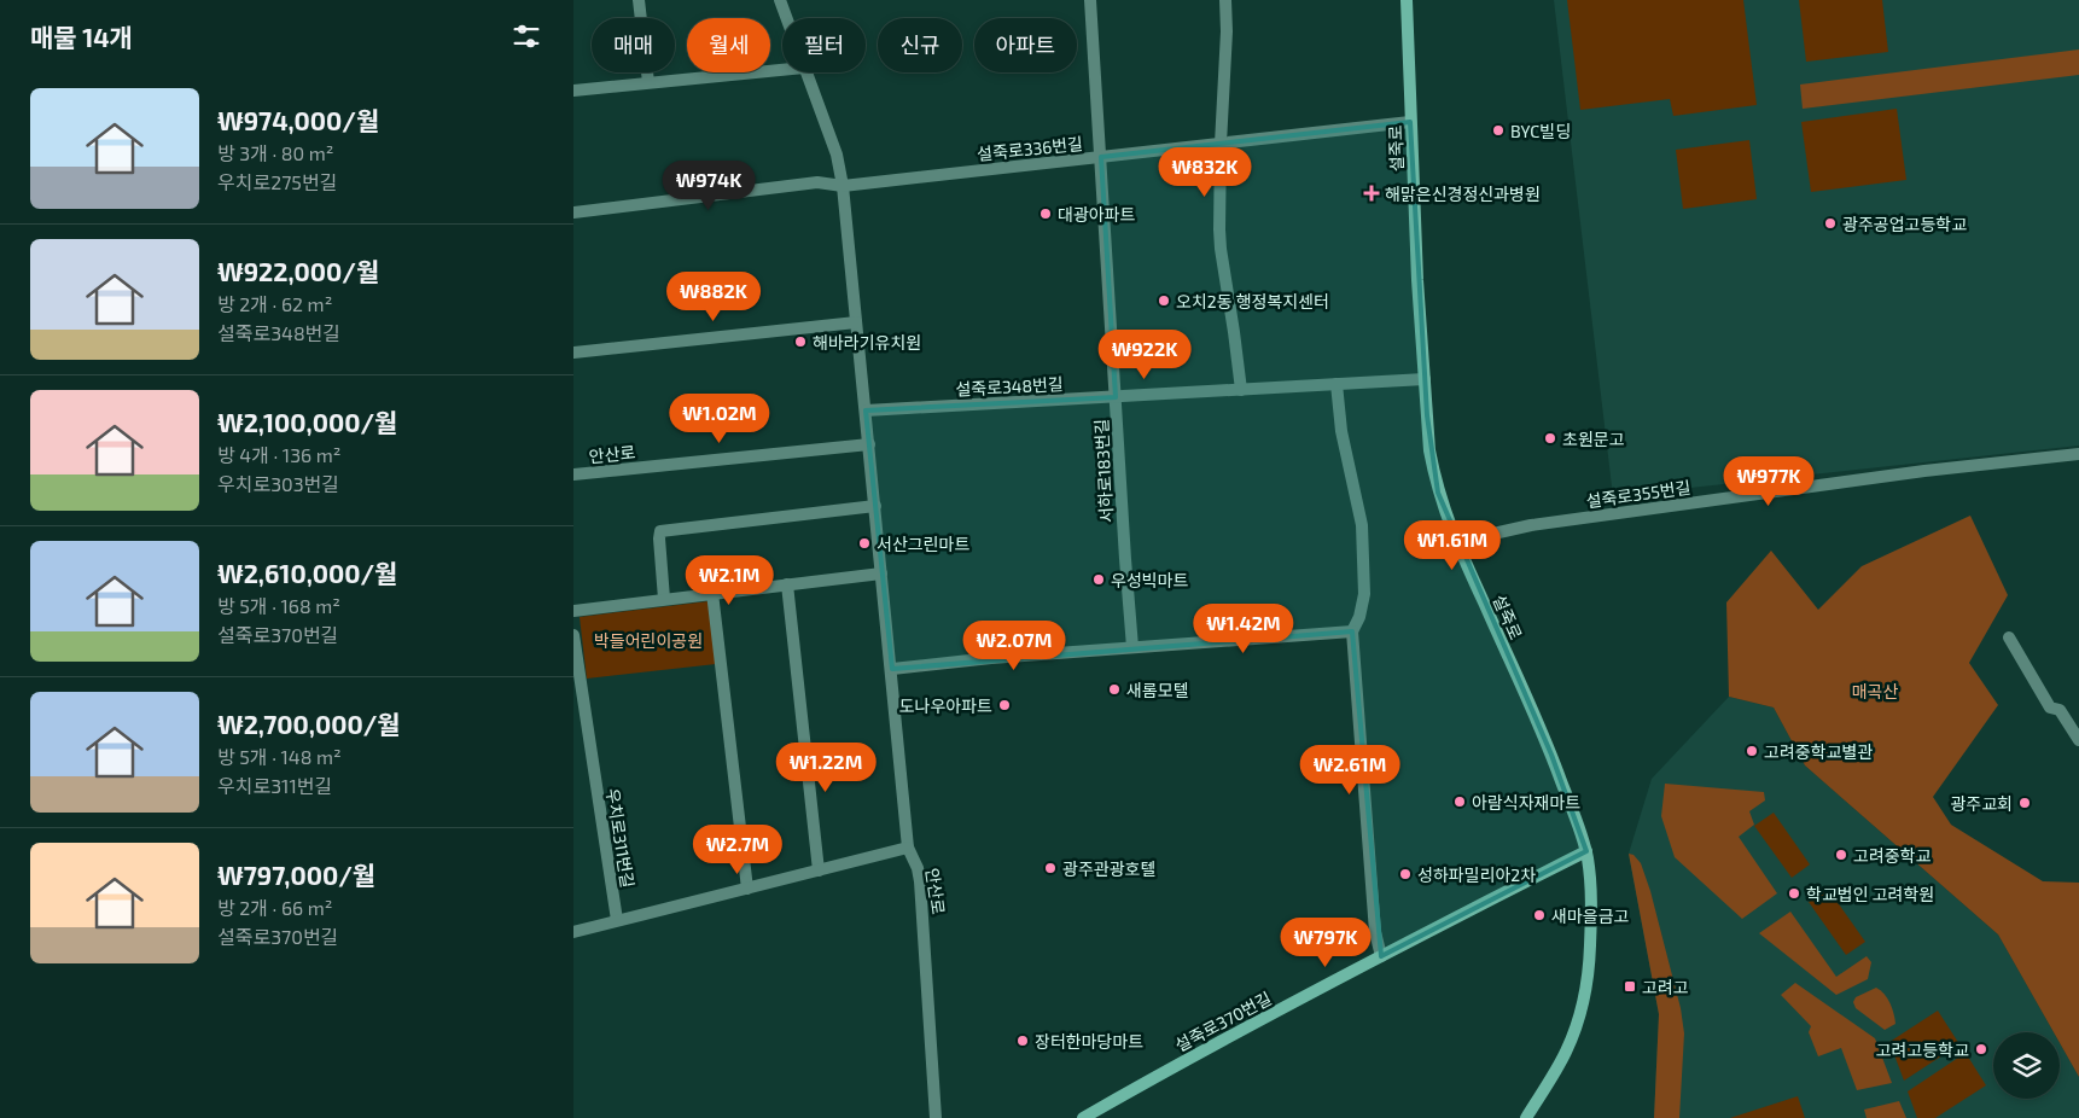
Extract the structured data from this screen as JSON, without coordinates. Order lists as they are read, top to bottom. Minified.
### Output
{"streets":{"main road":["설죽로","설죽로370번길"],"street":["설죽로336번길","설죽로348번길","안산로","서하로183번길","설죽로355번길","우치로311번길"]},"crossings":[["설죽로336번길","설죽로"],["설죽로336번길","안산로"],["설죽로336번길","서하로183번길"],["설죽로","설죽로348번길"],["설죽로","설죽로355번길"],["설죽로","설죽로370번길"],["설죽로348번길","안산로"],["설죽로348번길","서하로183번길"]],"parks":["박들어린이공원","매곡산"],"places":{"other":["BYC빌딩","대광아파트","광주공업고등학교","오치2동 행정복지센터","해바라기유치원","초원문고","서산그린마트","우성빅마트","새롬모텔","도나우아파트","고려중학교별관","아람식자재마트","광주교회","고려중학교","광주관광호텔","성하파밀리아2차","학교법인 고려학원","새마을금고","장터한마당마트","고려고등학교"],"health":["해맑은신경정신과병원"],"transit":["고려고"]},"page":{"heading":"매물 14개","chip":["매매","월세","필터","신규","아파트"],"list":[{"name":"₩974,000/월","note":"방 3개 · 80 m² · 우치로275번길"},{"name":"₩922,000/월","note":"방 2개 · 62 m² · 설죽로348번길"},{"name":"₩2,100,000/월","note":"방 4개 · 136 m² · 우치로303번길"},{"name":"₩2,610,000/월","note":"방 5개 · 168 m² · 설죽로370번길"},{"name":"₩2,700,000/월","note":"방 5개 · 148 m² · 우치로311번길"},{"name":"₩797,000/월","note":"방 2개 · 66 m² · 설죽로370번길"}],"price":["₩832K","₩974K","₩882K","₩922K","₩1.02M","₩977K","₩1.61M","₩2.1M","₩1.42M","₩2.07M","₩1.22M","₩2.61M","₩2.7M","₩797K"]}}
